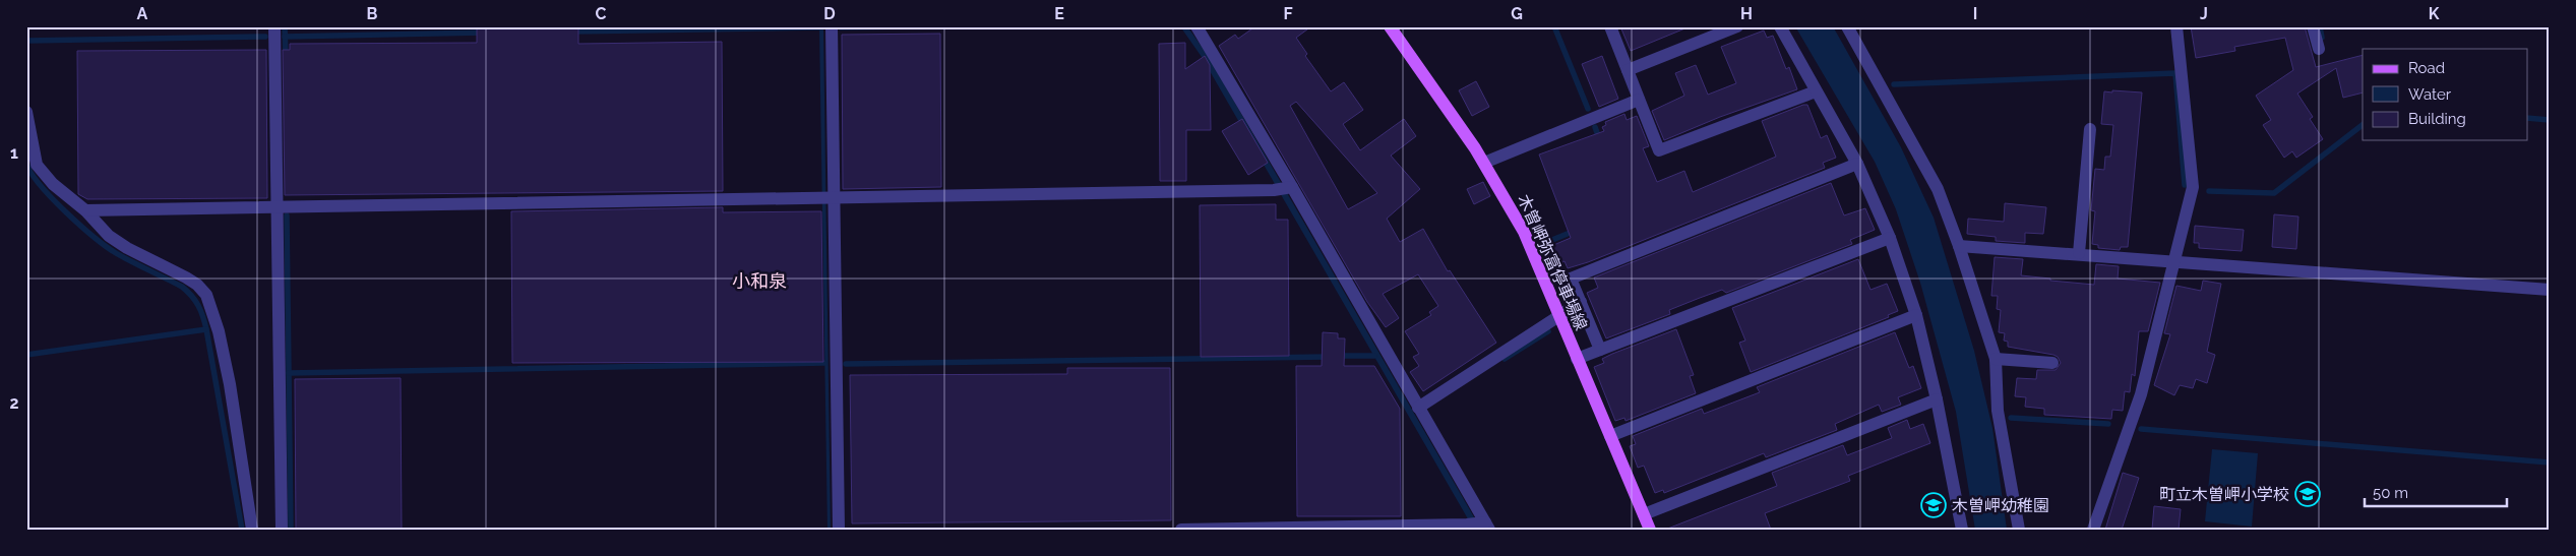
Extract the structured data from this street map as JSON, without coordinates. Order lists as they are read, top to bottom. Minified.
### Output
{"streets":{"main road":["木曽岬弥富停車場線"]},"districts":["小和泉"],"places":{"school or university":["町立木曽岬小学校","木曽岬幼稚園"]},"legend":["Road","Water","Building"],"scale_bar":"50 m","grid":{"columns":["A","B","C","D","E","F","G","H","I","J","K"],"rows":["1","2"]}}
